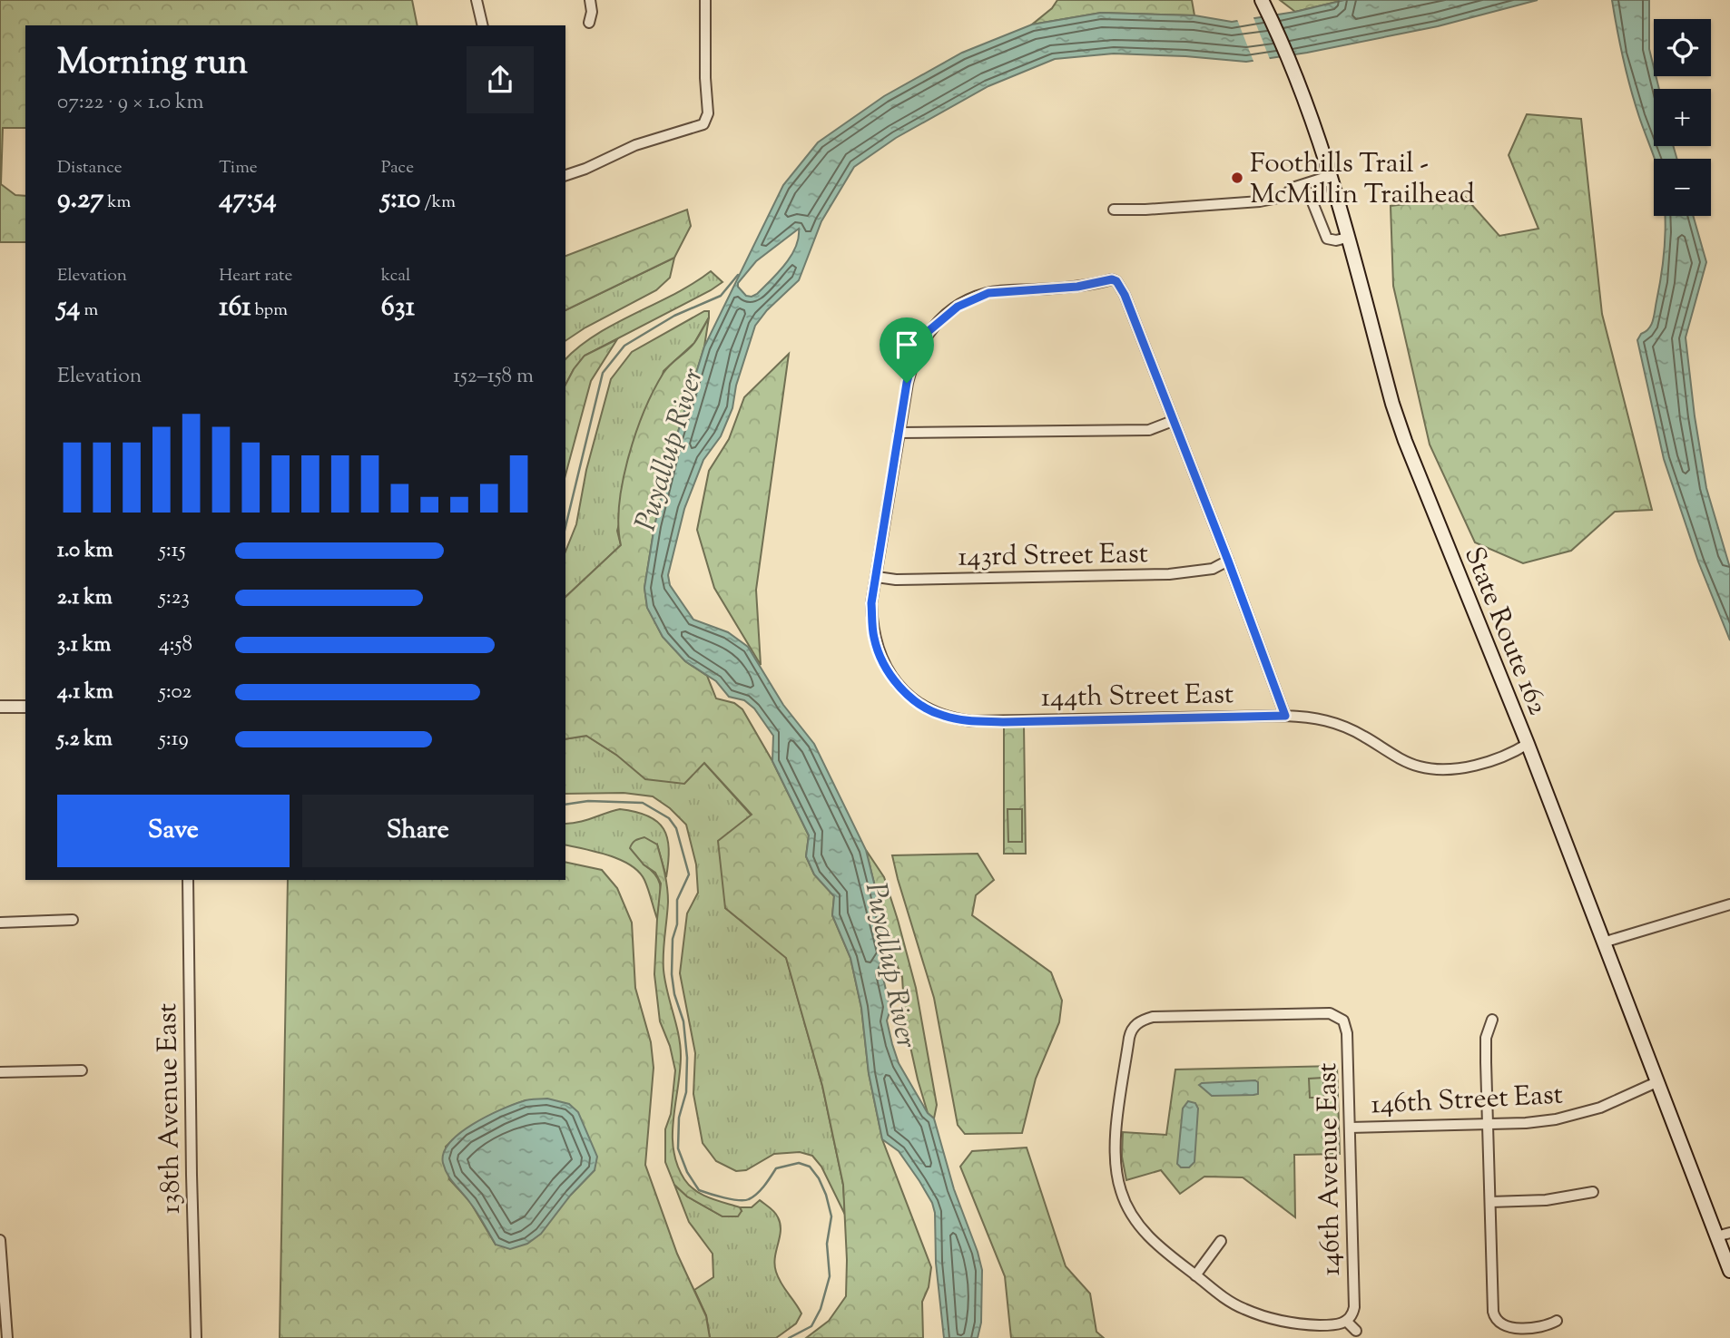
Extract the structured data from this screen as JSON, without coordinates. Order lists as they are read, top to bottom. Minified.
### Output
{"streets":{"main road":["State Route 162"],"street":["143rd Street East","144th Street East","146th Street East","138th Avenue East","146th Avenue East"]},"crossings":[["143rd Street East","144th Street East"],["State Route 162","144th Street East"],["State Route 162","146th Street East"],["146th Street East","146th Avenue East"]],"water":["Puyallup River"],"places":["Foothills Trail - McMillin Trailhead"],"page":{"map_buttons":["+","−"],"heading":["Morning run","07:22 · 9 × 1.0 km"],"stats":[["Distance","9.27 km"],["Time","47:54"],["Pace","5:10 /km"],["Elevation","54 m"],["Heart rate","161 bpm"],["kcal","631"]],"chart":["Elevation","152–158 m"],"list":[{"name":"1.0 km","note":"5:15"},{"name":"2.1 km","note":"5:23"},{"name":"3.1 km","note":"4:58"},{"name":"4.1 km","note":"5:02"},{"name":"5.2 km","note":"5:19"}],"buttons":["Save","Share"]}}
